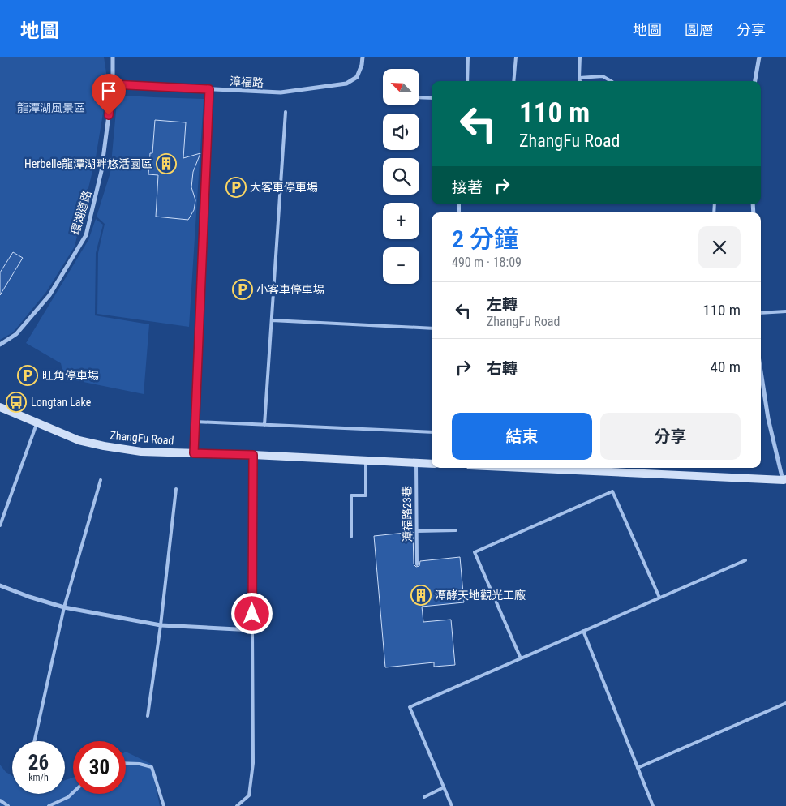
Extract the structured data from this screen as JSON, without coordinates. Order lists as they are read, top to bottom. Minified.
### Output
{"streets":{"street":["漳福路","環湖道路","ZhangFu Road"],"lane":["漳福路23巷"]},"crossings":[["漳福路","環湖道路"],["ZhangFu Road","漳福路23巷"]],"parks":["龍潭湖風景區"],"places":{"building":["Herbelle龍潭湖畔悠活園區","潭酵天地觀光工廠"],"parking":["大客車停車場","小客車停車場","旺角停車場"],"bus stop":["Longtan Lake"]},"north":"top left","page":{"header":"地圖","nav":["地圖","圖層","分享"],"map_buttons":["+","−"],"turn":["110 m","ZhangFu Road"],"then":"接著","heading":["2 分鐘","490 m · 18:09"],"list":[{"name":"左轉","note":"ZhangFu Road","value":"110 m"},{"name":"右轉","value":"40 m"}],"buttons":["結束","分享"],"speed":"26 km/h","limit":"30"}}
